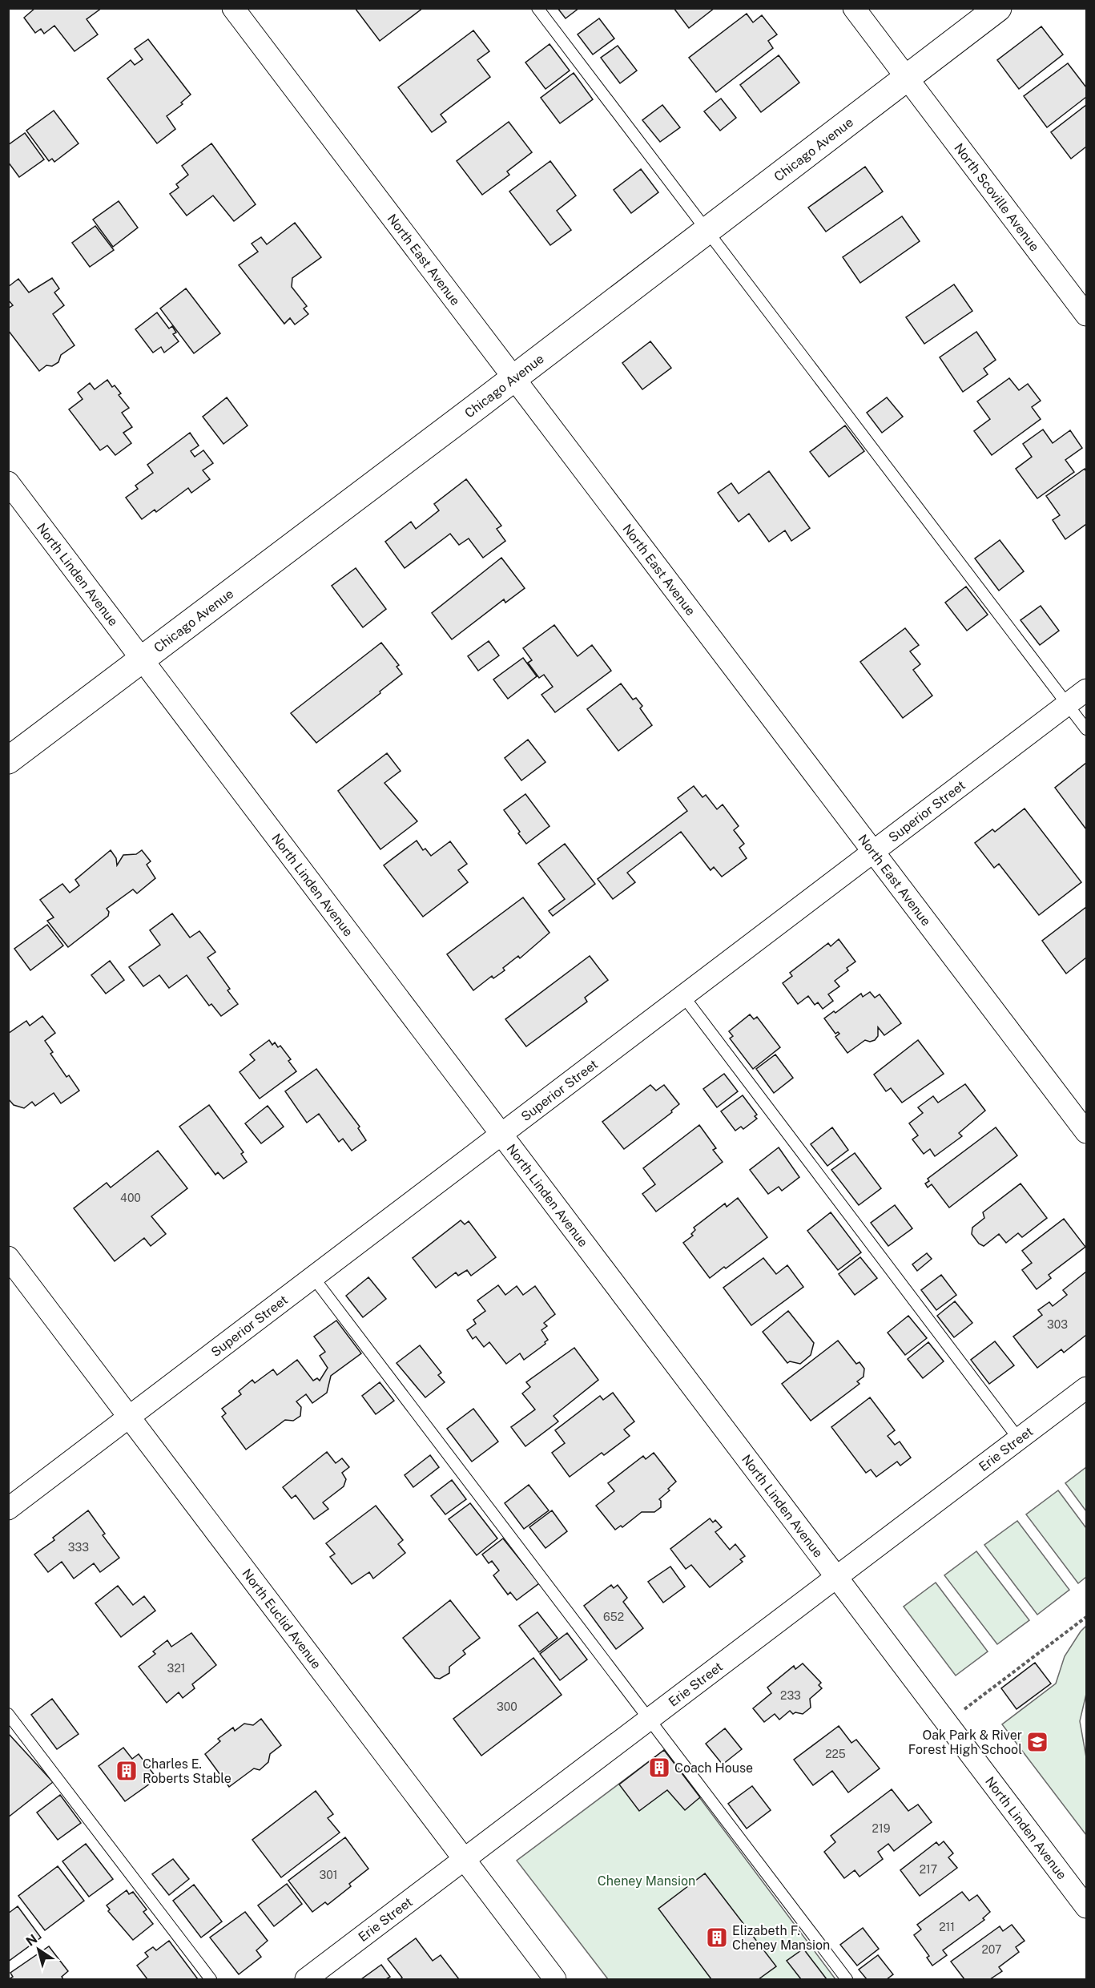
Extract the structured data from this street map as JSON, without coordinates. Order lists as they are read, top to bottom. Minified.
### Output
{"streets":{"main road":["Chicago Avenue"],"street":["North Scoville Avenue","North East Avenue","North Linden Avenue","Superior Street","Erie Street","North Euclid Avenue"]},"crossings":[["Chicago Avenue","North Scoville Avenue"],["Chicago Avenue","North East Avenue"],["Chicago Avenue","North Linden Avenue"],["North East Avenue","Superior Street"],["North Linden Avenue","Superior Street"],["North Linden Avenue","Erie Street"],["Superior Street","North Euclid Avenue"],["Erie Street","North Euclid Avenue"]],"parks":["Cheney Mansion"],"places":{"school or university":["Oak Park & River Forest High School"],"building":["Coach House","Charles E. Roberts Stable","Elizabeth F. Cheney Mansion"]},"house_numbers":["400","303","333","652","321","233","300","225","219","217","301","211","207"],"north":"top left"}
